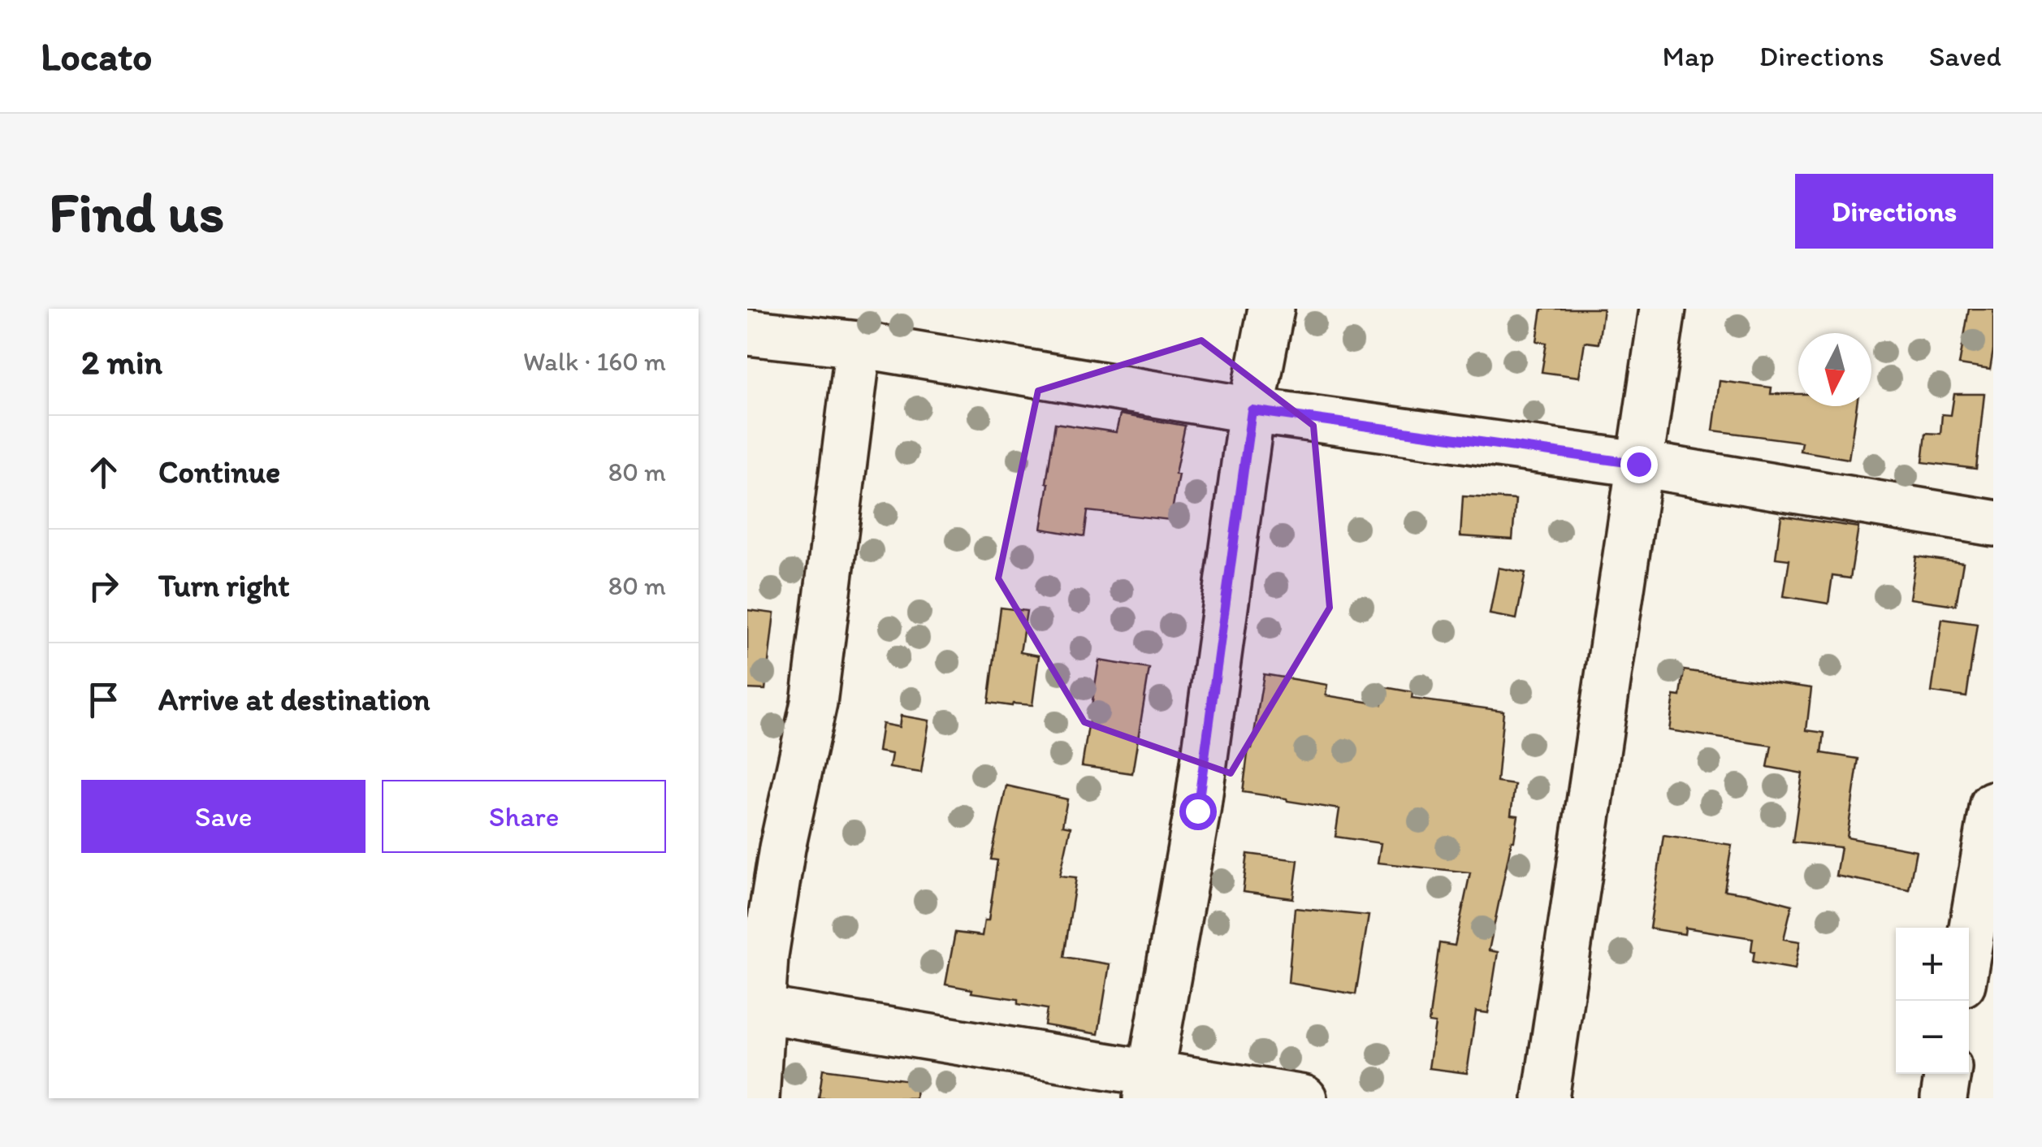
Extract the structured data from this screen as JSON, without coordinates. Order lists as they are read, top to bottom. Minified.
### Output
{"north":"bottom","page":{"header":"Locato","nav":["Map","Directions","Saved"],"buttons":["Directions",["Save","Share"]],"title":"Find us","heading":["2 min","Walk · 160 m"],"list":[["Continue","80 m"],["Turn right","80 m"],"Arrive at destination"],"map_buttons":["+","−"]}}
